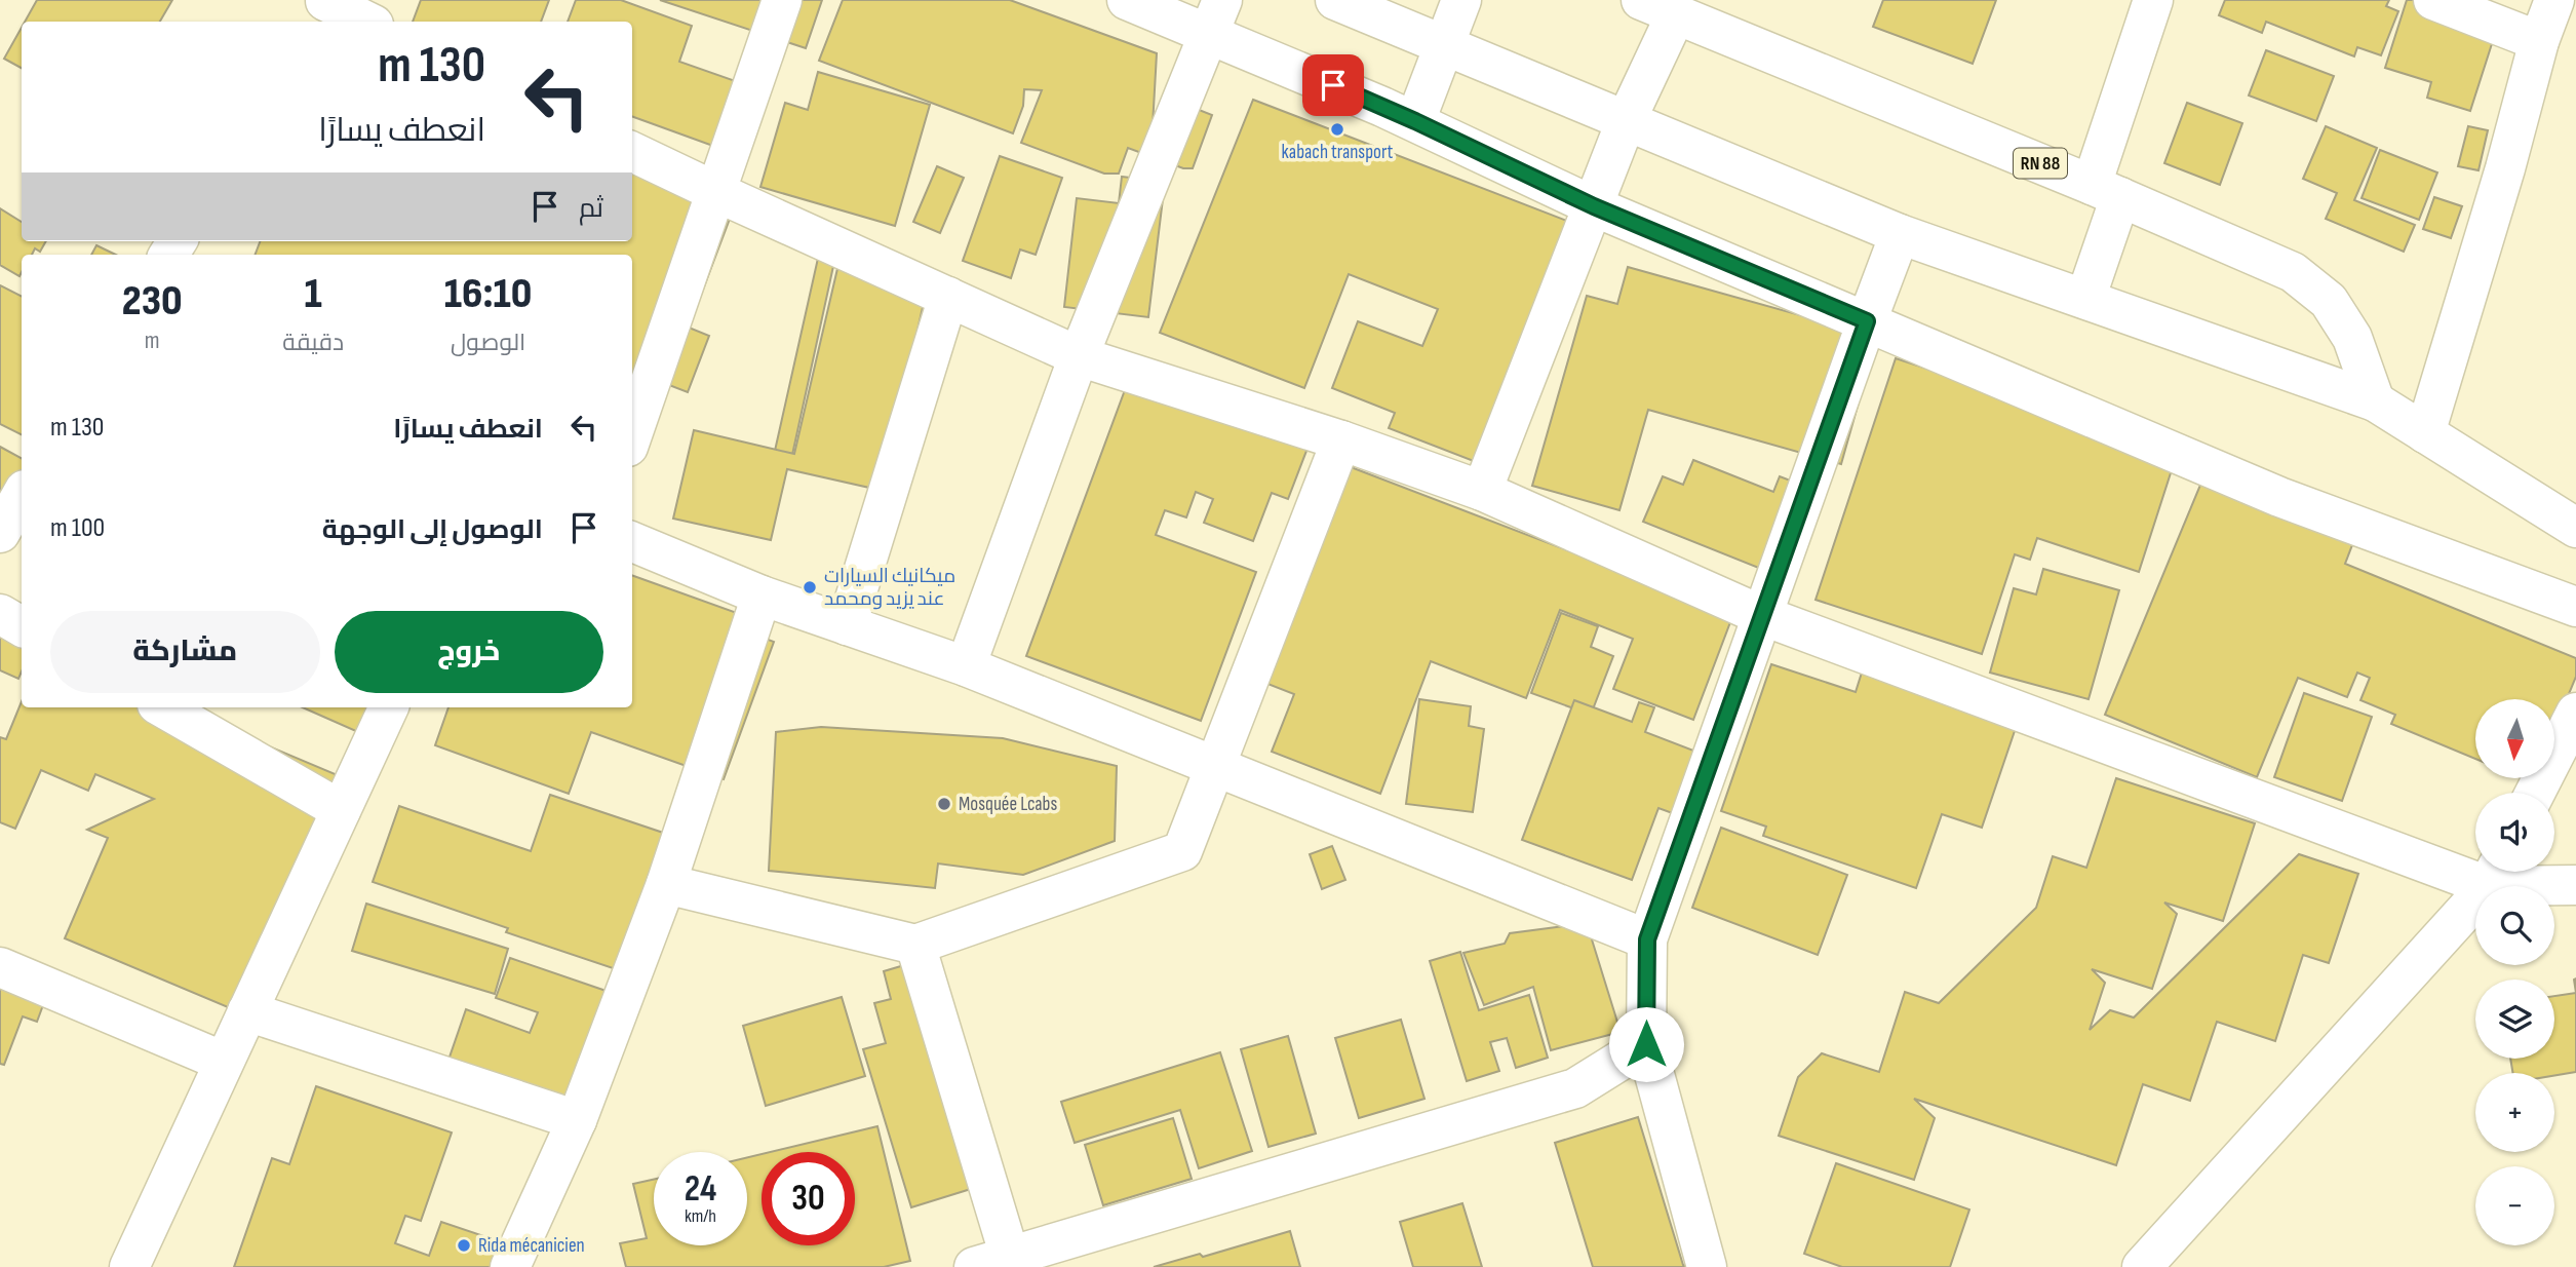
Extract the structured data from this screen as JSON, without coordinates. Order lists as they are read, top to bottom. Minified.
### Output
{"streets":{"street":["RN 88"]},"places":["kabach transport","ميكانيك السيارات عند يزيد ومحمد","Mosquée Lcabs","Rida mécanicien"],"north":"bottom","page":{"turn":["130 m","انعطف يسارًا"],"then":"ثم","eta":["16:10","الوصول","1","دقيقة","230","m"],"list":[{"name":"انعطف يسارًا","value":"130 m"},{"name":"الوصول إلى الوجهة","value":"100 m"}],"buttons":["خروج","مشاركة"],"map_buttons":["+","−"],"speed":"24 km/h","limit":"30"}}
